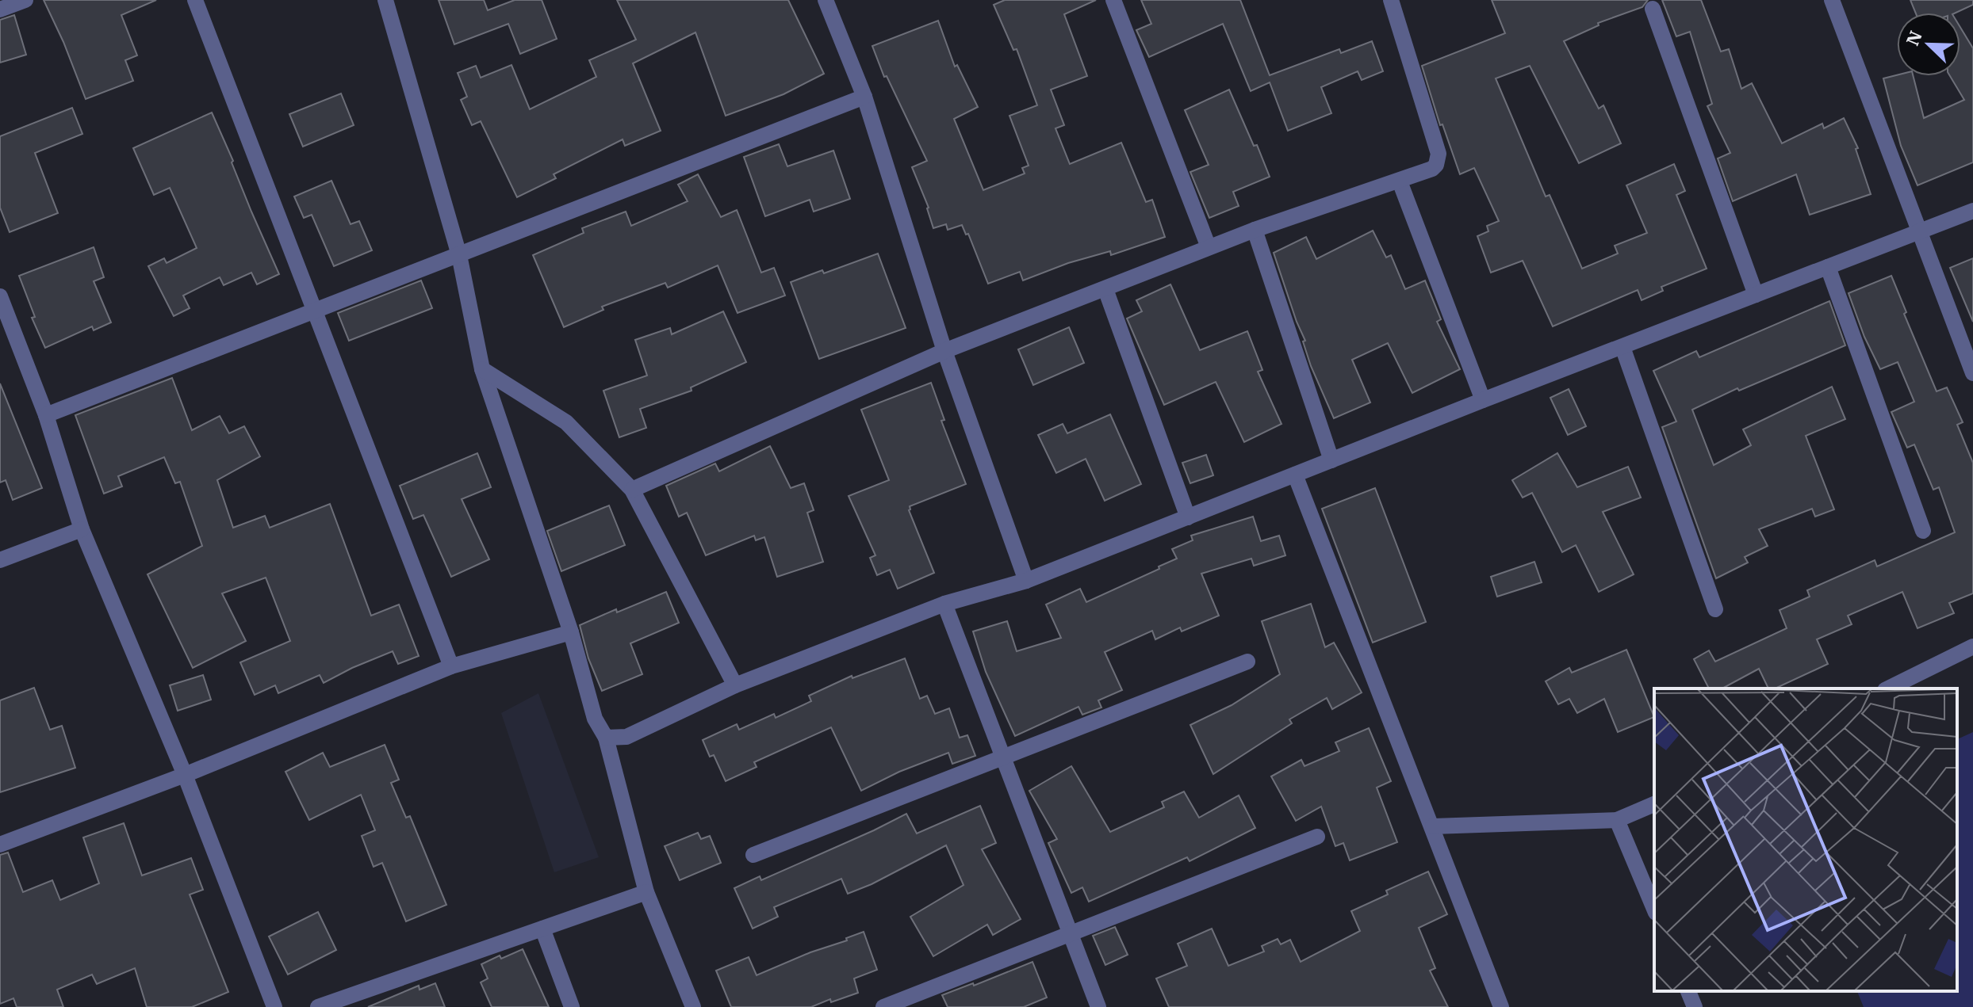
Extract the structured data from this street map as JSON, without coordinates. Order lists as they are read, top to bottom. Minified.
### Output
{"north":"top left"}
